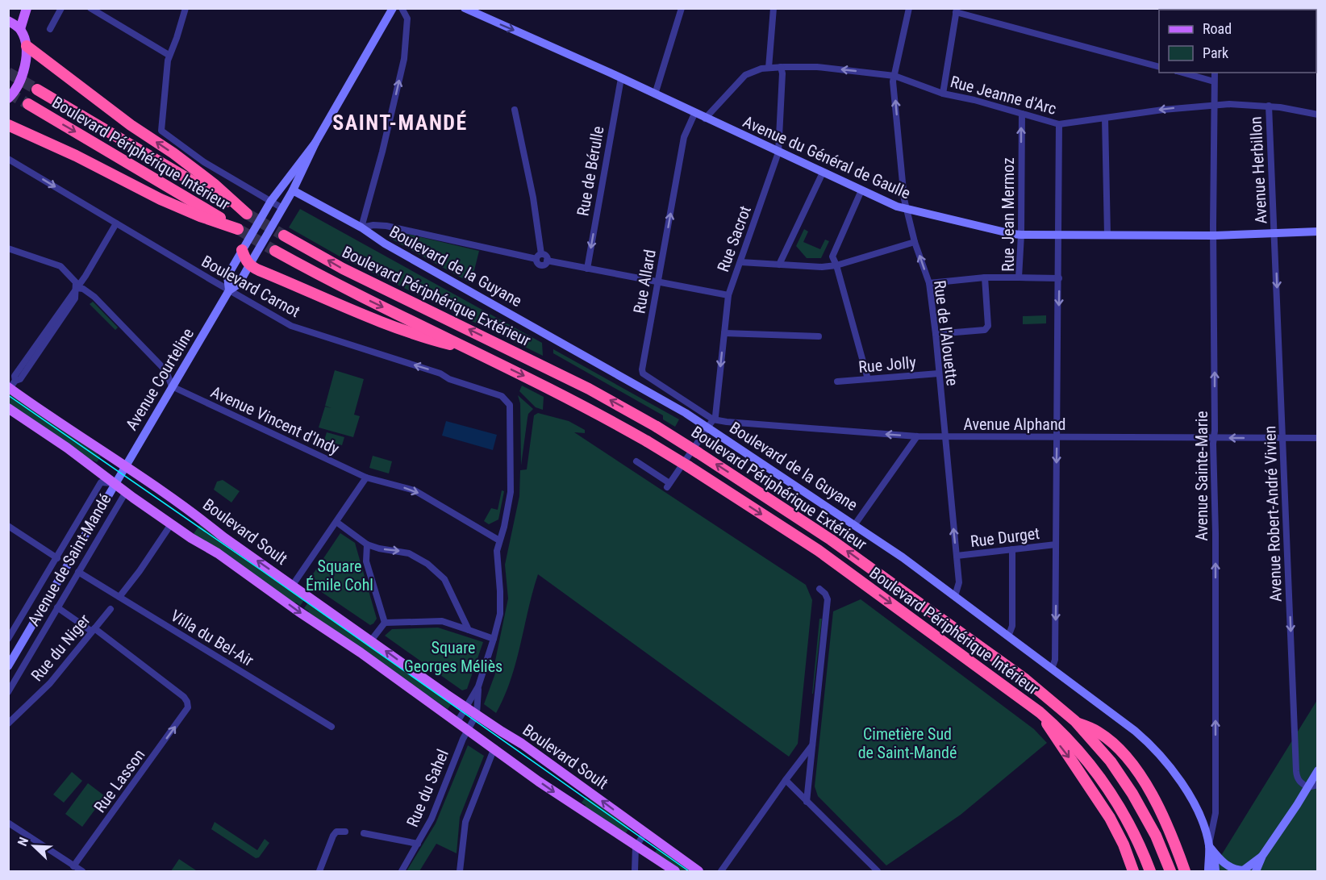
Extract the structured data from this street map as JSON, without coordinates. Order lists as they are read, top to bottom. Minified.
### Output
{"streets":{"highway":["Boulevard Périphérique Intérieur","Boulevard Périphérique Extérieur"],"main road":["Avenue du Général de Gaulle","Boulevard de la Guyane","Avenue Courteline","Boulevard Soult","Avenue de Saint-Mandé"],"street":["Rue Jeanne d'Arc","Avenue Herbillon","Rue de Bérulle","Rue Jean Mermoz","Rue Sacrot","Rue Allard","Boulevard Carnot","Rue de l'Alouette","Rue Jolly","Avenue Vincent d'Indy","Avenue Alphand","Avenue Sainte-Marie","Avenue Robert-André Vivien","Rue Durget","Villa du Bel-Air","Rue du Niger","Rue Lasson","Rue du Sahel"]},"crossings":[["Rue Jeanne d'Arc","Avenue du Général de Gaulle"],["Rue Jeanne d'Arc","Avenue Herbillon"],["Rue Jeanne d'Arc","Rue Jean Mermoz"],["Rue Jeanne d'Arc","Rue Sacrot"],["Rue Jeanne d'Arc","Rue de l'Alouette"],["Rue Jeanne d'Arc","Avenue Sainte-Marie"],["Avenue du Général de Gaulle","Avenue Herbillon"],["Avenue du Général de Gaulle","Rue de Bérulle"],["Avenue du Général de Gaulle","Rue Jean Mermoz"],["Avenue du Général de Gaulle","Rue Sacrot"],["Avenue du Général de Gaulle","Rue Allard"],["Avenue du Général de Gaulle","Rue de l'Alouette"],["Avenue du Général de Gaulle","Avenue Sainte-Marie"],["Avenue du Général de Gaulle","Avenue Robert-André Vivien"],["Avenue Herbillon","Avenue Robert-André Vivien"],["Rue Sacrot","Boulevard de la Guyane"],["Rue Sacrot","Rue Allard"],["Rue Sacrot","Avenue Alphand"],["Boulevard de la Guyane","Rue Allard"],["Boulevard de la Guyane","Rue de l'Alouette"],["Boulevard de la Guyane","Avenue Courteline"],["Boulevard de la Guyane","Avenue Alphand"],["Boulevard de la Guyane","Avenue Sainte-Marie"],["Rue Allard","Avenue Alphand"],["Boulevard Carnot","Avenue Courteline"],["Boulevard Carnot","Avenue Vincent d'Indy"],["Rue de l'Alouette","Rue Jolly"],["Rue de l'Alouette","Avenue Alphand"],["Rue de l'Alouette","Rue Durget"],["Avenue Courteline","Avenue Vincent d'Indy"],["Avenue Courteline","Boulevard Soult"],["Avenue Courteline","Avenue de Saint-Mandé"],["Avenue Alphand","Avenue Sainte-Marie"],["Avenue Alphand","Avenue Robert-André Vivien"],["Boulevard Soult","Avenue de Saint-Mandé"],["Boulevard Soult","Rue du Sahel"],["Avenue de Saint-Mandé","Villa du Bel-Air"],["Rue du Niger","Rue Lasson"]],"one_way":["Rue de Bérulle","Rue Allard","Boulevard Périphérique Extérieur","Rue de l'Alouette","Avenue Vincent d'Indy","Avenue Alphand","Avenue Sainte-Marie","Avenue Robert-André Vivien"],"districts":["SAINT-MANDÉ"],"parks":["Square Émile Cohl","Square Georges Méliès","Cimetière Sud de Saint-Mandé"],"legend":["Road","Park"],"north":"top left"}
